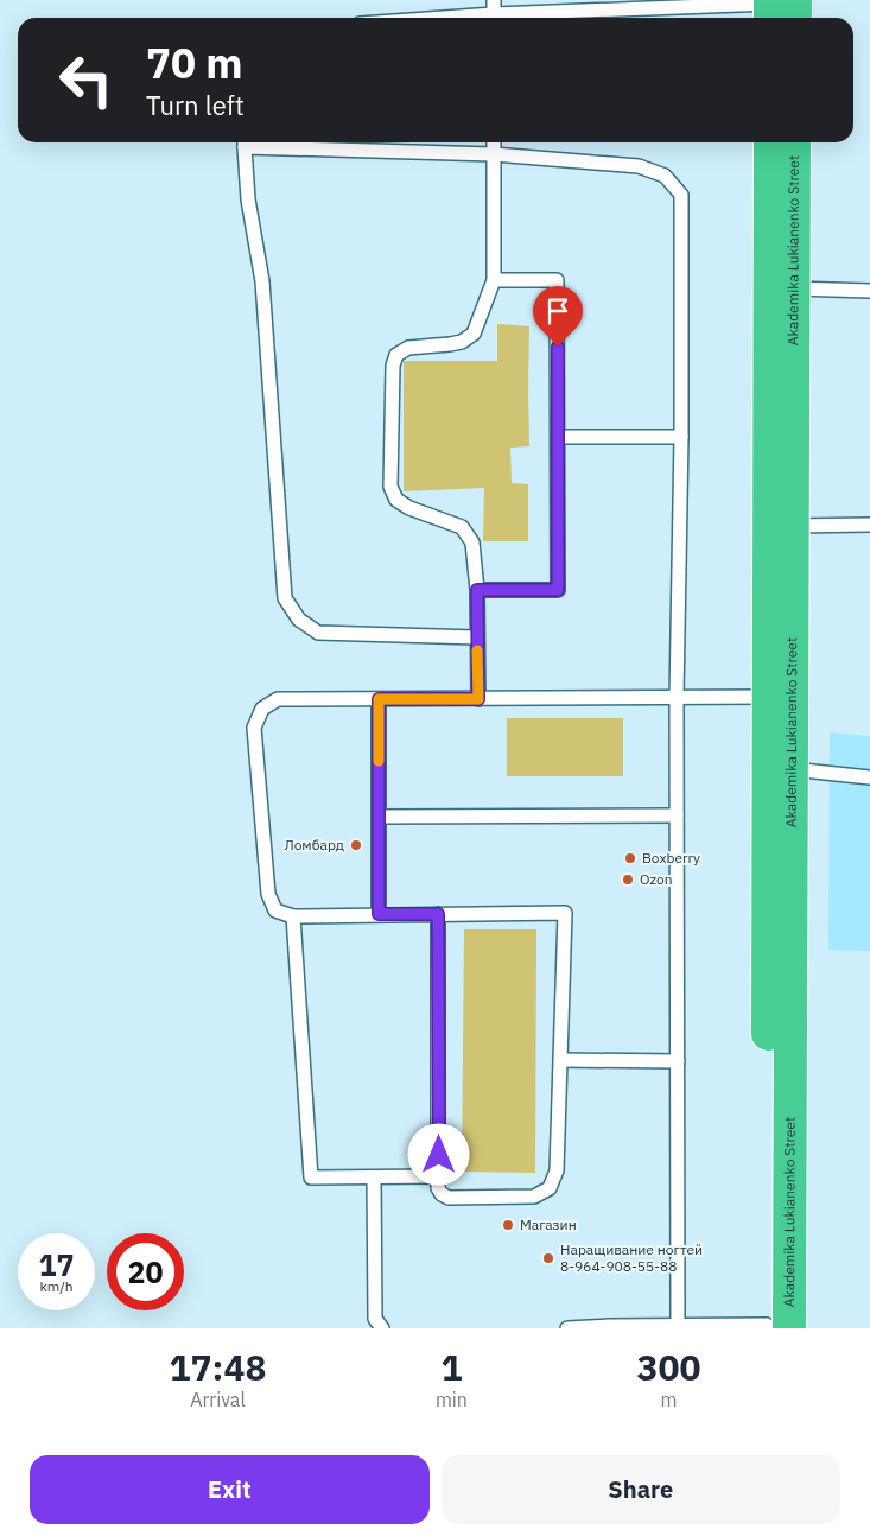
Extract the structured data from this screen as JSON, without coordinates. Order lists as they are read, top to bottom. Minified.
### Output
{"streets":{"highway":["Akademika Lukianenko Street"]},"places":["Ломбард","Boxberry","Ozon","Магазин","Наращивание ногтей 8-964-908-55-88"],"page":{"turn":["70 m","Turn left"],"speed":"17 km/h","limit":"20","eta":["17:48","Arrival","1","min","300","m"],"buttons":["Exit","Share"]}}
